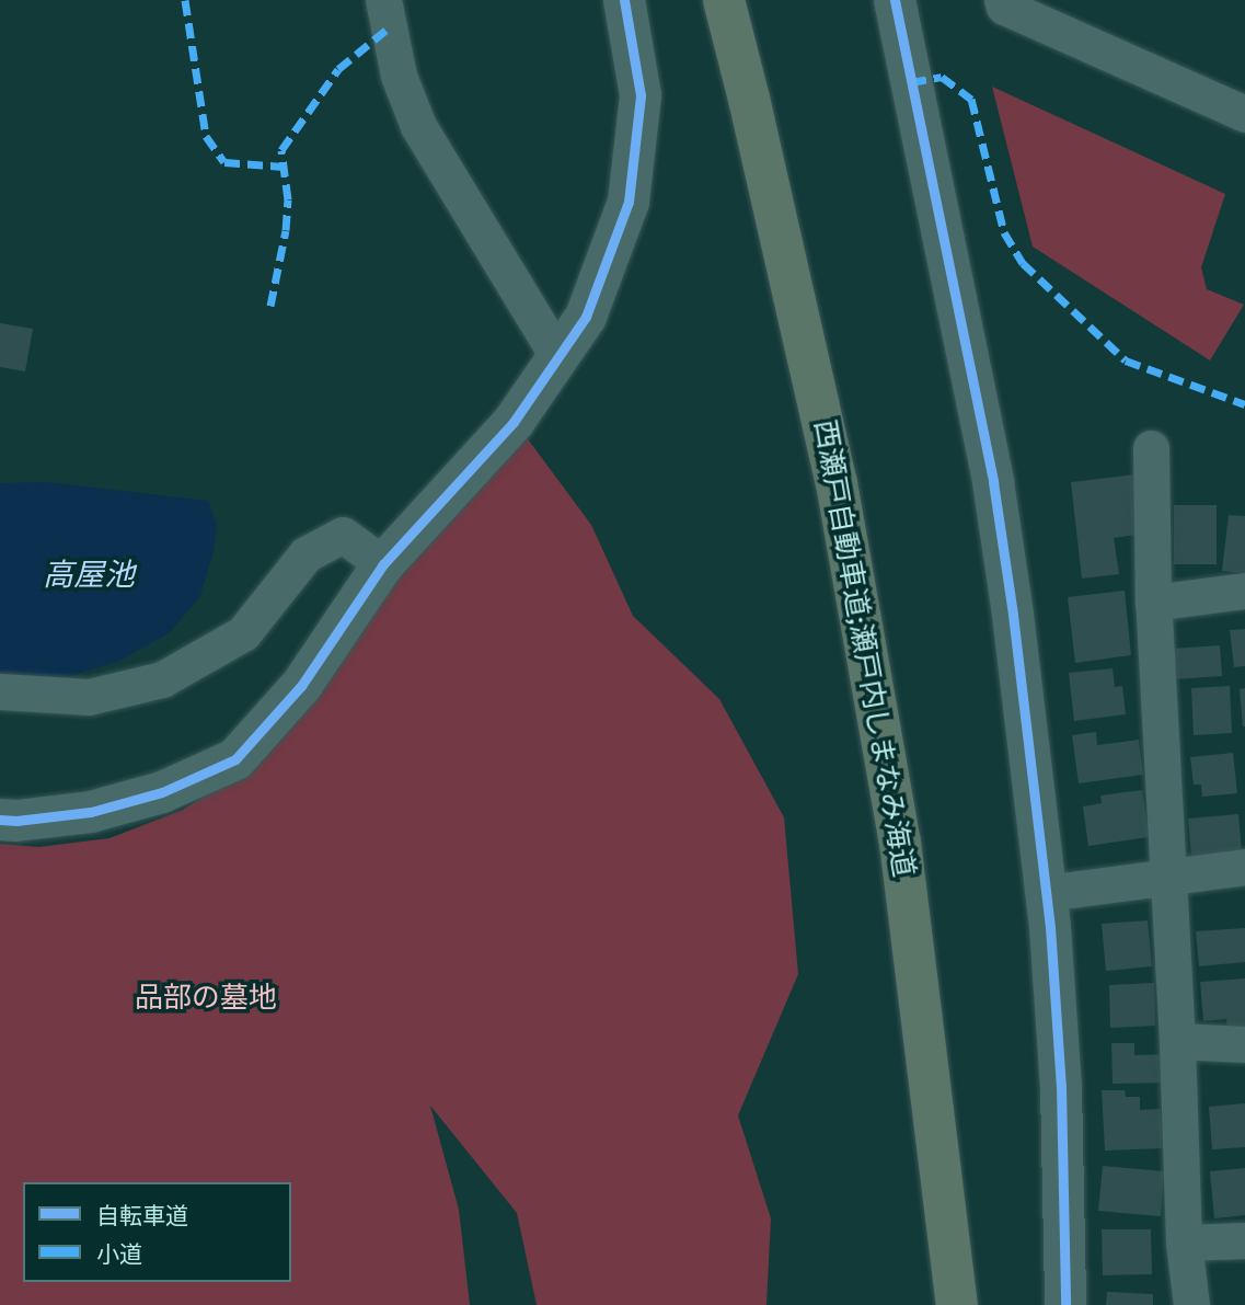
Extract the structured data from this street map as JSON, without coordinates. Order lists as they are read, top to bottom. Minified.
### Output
{"streets":{"highway":["西瀬戸自動車道;瀬戸内しまなみ海道"]},"water":["高屋池"],"parks":["品部の墓地"],"legend":["自転車道","小道"]}
